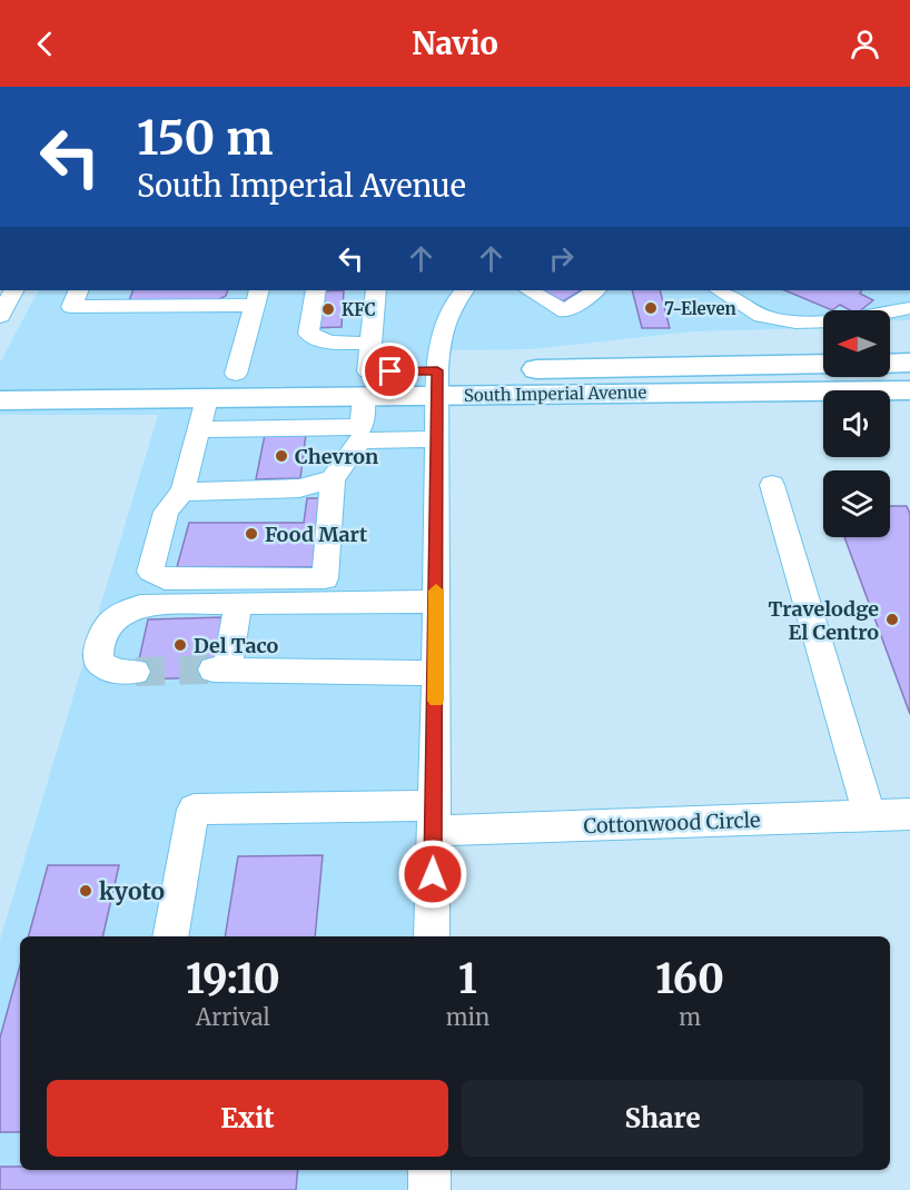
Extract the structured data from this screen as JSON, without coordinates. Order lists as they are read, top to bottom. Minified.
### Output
{"streets":{"highway":["South Imperial Avenue"],"street":["Cottonwood Circle"]},"places":["7-Eleven","KFC","Chevron","Food Mart","Travelodge El Centro","Del Taco","kyoto"],"north":"left","page":{"header":"Navio","turn":["150 m","South Imperial Avenue"],"eta":["19:10","Arrival","1","min","160","m"],"buttons":["Exit","Share"]}}
